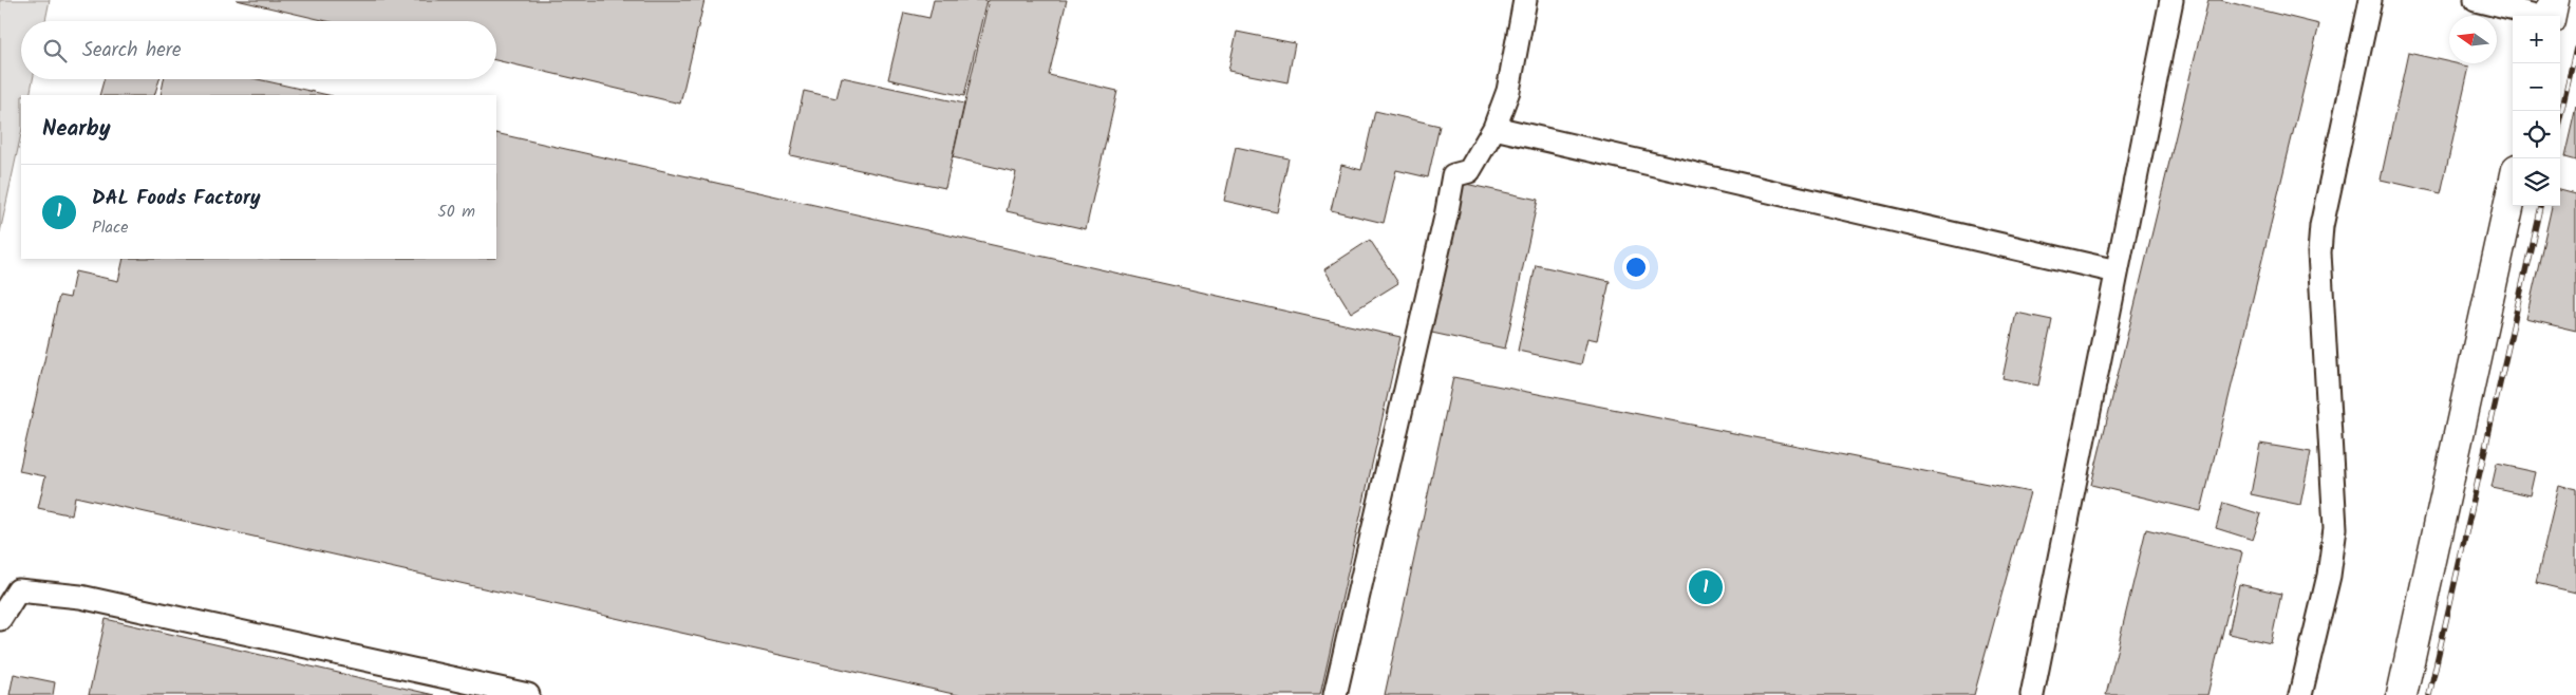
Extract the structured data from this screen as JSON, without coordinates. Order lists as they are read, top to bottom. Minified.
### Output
{"north":"left","page":{"map_buttons":["+","−"],"search":"Search here","heading":"Nearby","list":[{"mark":"1","name":"DAL Foods Factory","note":"Place","value":"50 m"}],"pins":"1"}}
